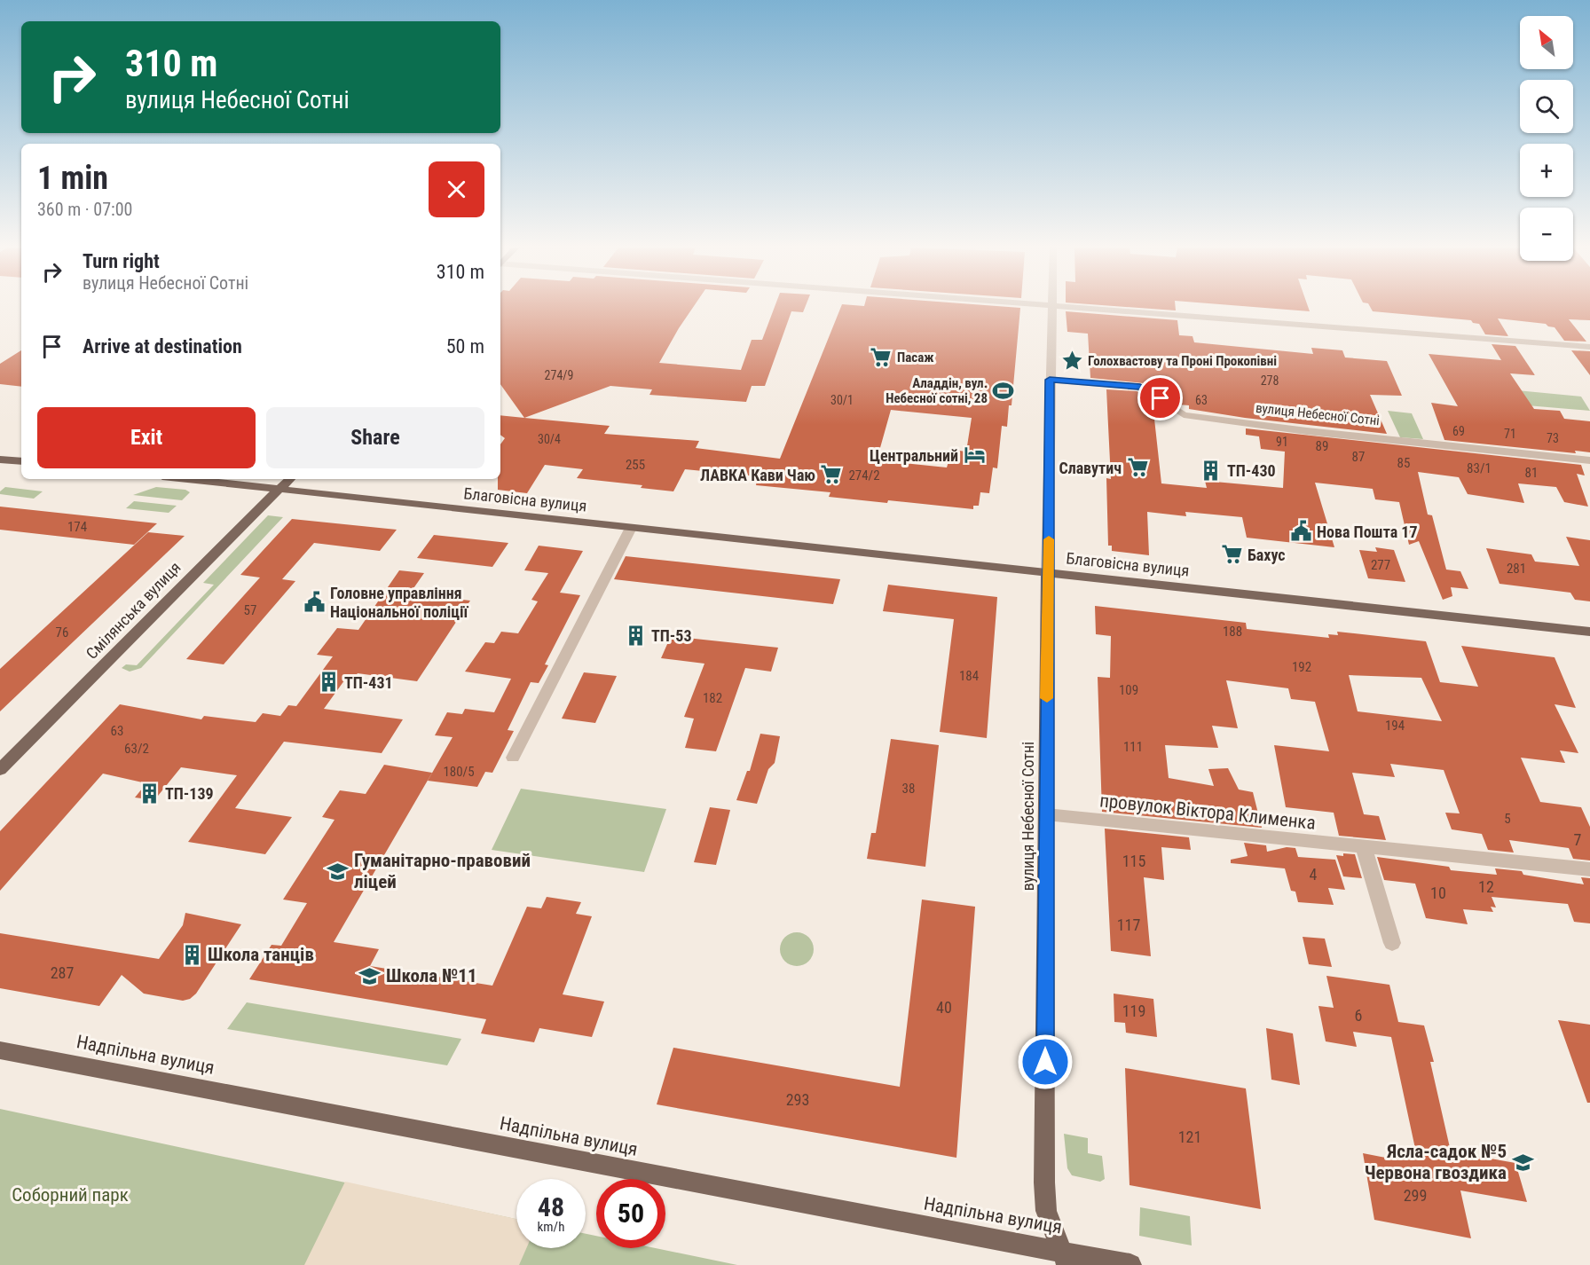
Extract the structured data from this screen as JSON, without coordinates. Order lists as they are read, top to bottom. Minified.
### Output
{"streets":{"main road":["вулиця Небесної Сотні","Благовісна вулиця","Смілянська вулиця","Надпільна вулиця"],"street":["провулок Віктора Клименка"]},"crossings":[["вулиця Небесної Сотні","Благовісна вулиця"],["вулиця Небесної Сотні","провулок Віктора Клименка"],["вулиця Небесної Сотні","Надпільна вулиця"],["Благовісна вулиця","Смілянська вулиця"]],"parks":["Соборний парк"],"places":{"supermarket":["Пасаж","Славутич","ЛАВКА Кави Чаю","Бахус"],"place":["Голохвастову та Проні Прокопівні"],"sports":["Аладдін, вул. Небесної сотні, 28"],"hotel":["Центральний"],"building":["ТП-430","ТП-53","ТП-431","ТП-139","Школа танців"],"public building":["Нова Пошта 17","Головне управління Національної поліції"],"school or university":["Гуманітарно-правовий ліцей","Школа №11","Ясла-садок №5 Червона гвоздика"]},"house_numbers":["274/9","278","30/1","63","69","71","73","30/4","91","89","87","85","255","83/1","81","274/2","174","277","281","57","188","76","192","184","109","182","194","63","111","63/2","180/5","38","5","7","115","4","12","10","117","287","40","119","6","293","121","299"],"north":"top left","page":{"map_buttons":["+","−"],"turn":["310 m","вулиця Небесної Сотні"],"heading":["1 min","360 m · 07:00"],"list":[{"name":"Turn right","note":"вулиця Небесної Сотні","value":"310 m"},{"name":"Arrive at destination","value":"50 m"}],"buttons":["Exit","Share"],"speed":"48 km/h","limit":"50"}}
